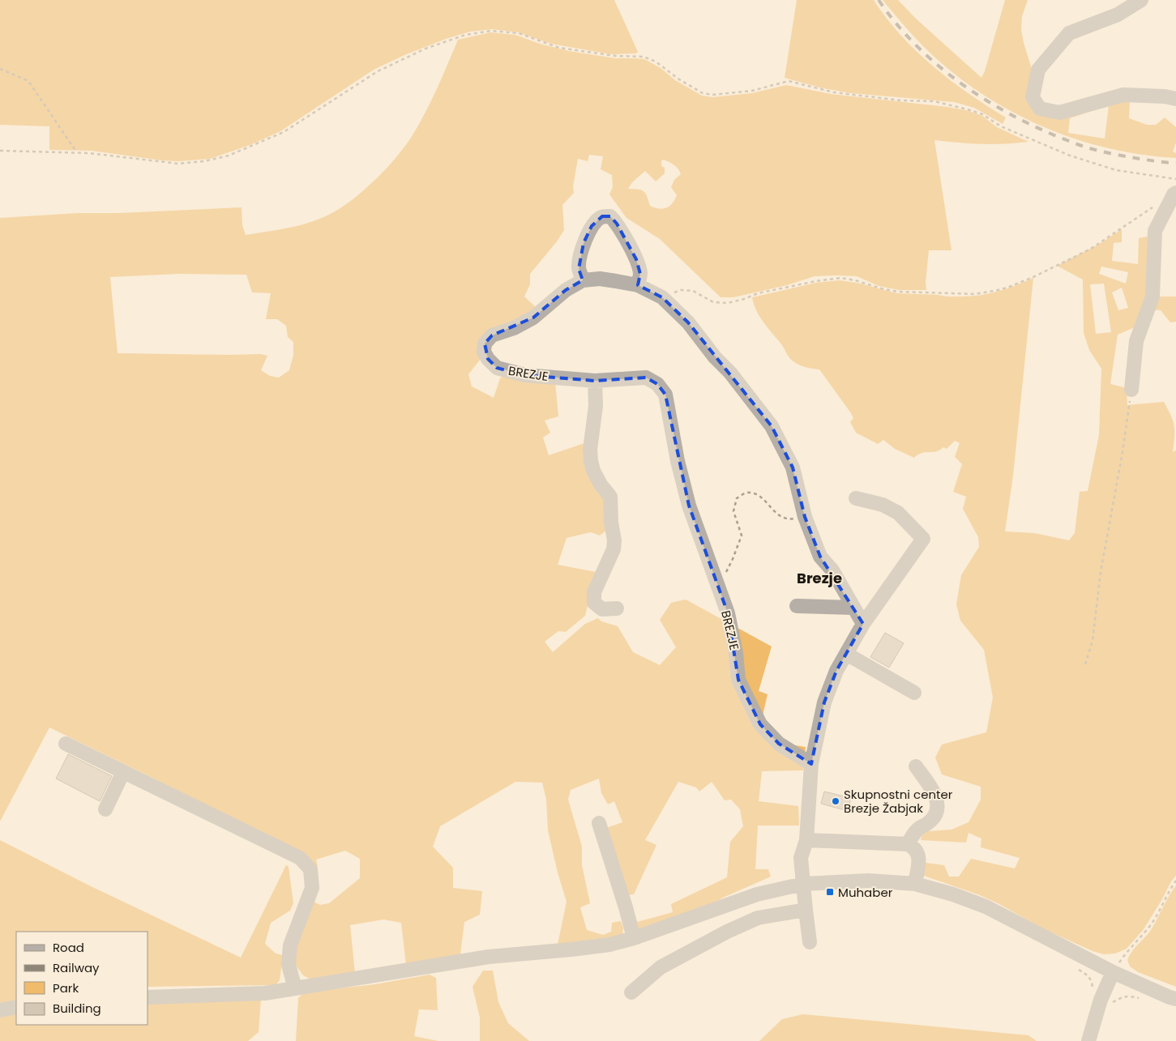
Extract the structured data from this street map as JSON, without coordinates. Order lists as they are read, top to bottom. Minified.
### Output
{"streets":{"street":["BREZJE"]},"districts":["Brezje"],"places":{"other":["Skupnostni center Brezje Žabjak"],"transit":["Muhaber"]},"legend":["Road","Railway","Park","Building"]}
